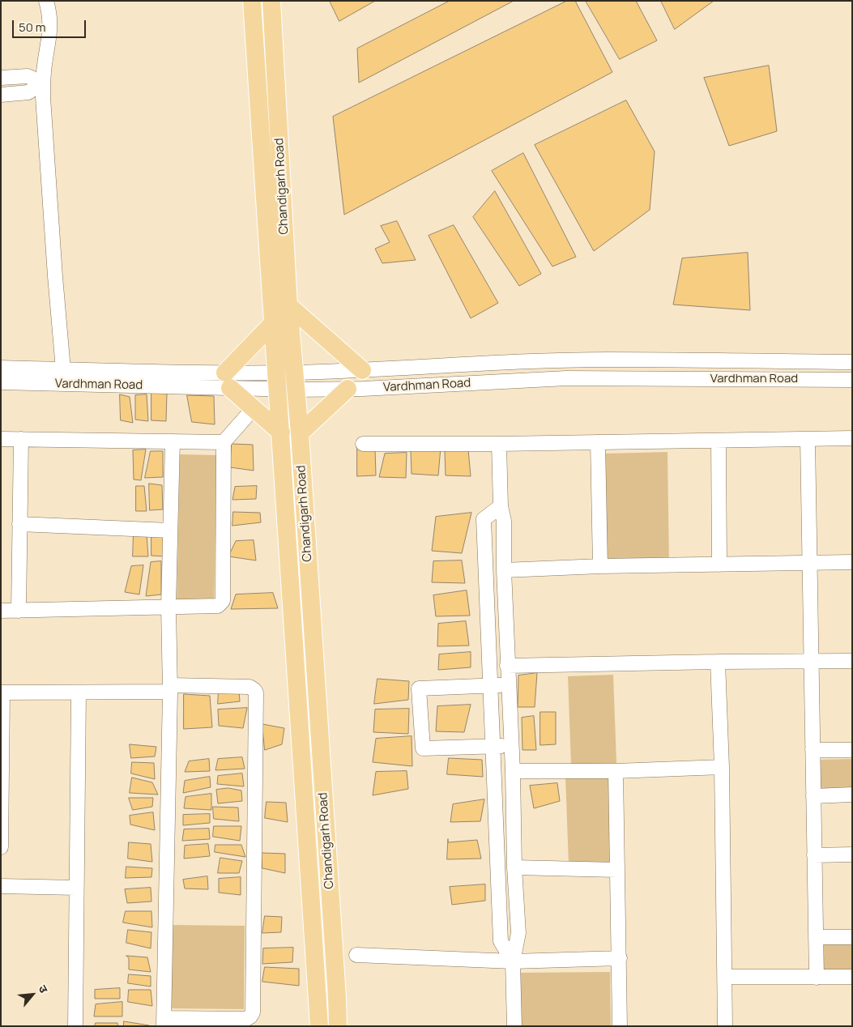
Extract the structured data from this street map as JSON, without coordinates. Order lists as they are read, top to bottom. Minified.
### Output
{"streets":{"main road":["Chandigarh Road"],"street":["Vardhman Road"]},"crossings":[["Chandigarh Road","Vardhman Road"]],"scale_bar":"50 m","north":"top right"}
